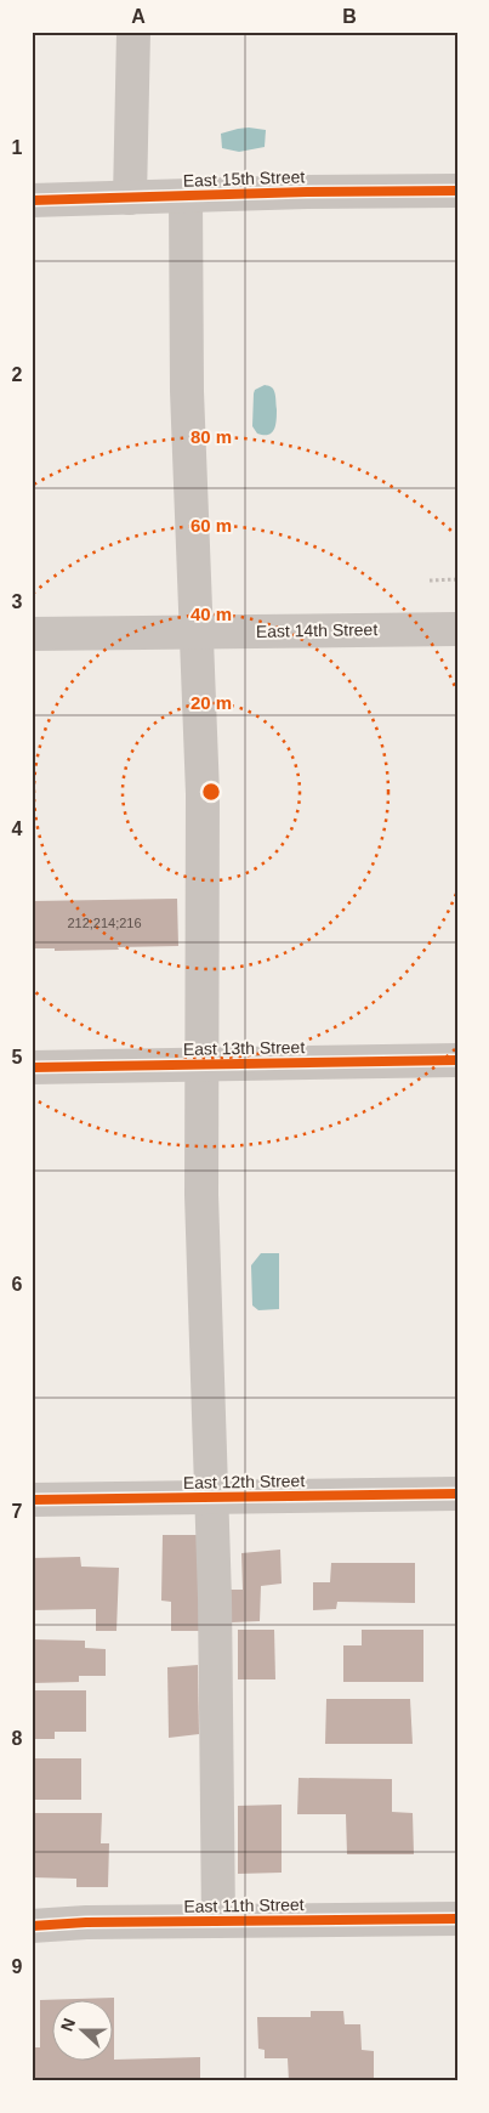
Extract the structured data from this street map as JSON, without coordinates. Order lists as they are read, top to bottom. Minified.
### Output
{"streets":{"street":["East 15th Street","East 14th Street","East 13th Street","East 12th Street","East 11th Street"]},"house_numbers":["212;214;216"],"north":"left","grid":{"columns":["A","B"],"rows":["1","2","3","4","5","6","7","8","9"]},"rings":["80 m","60 m","40 m","20 m"]}
